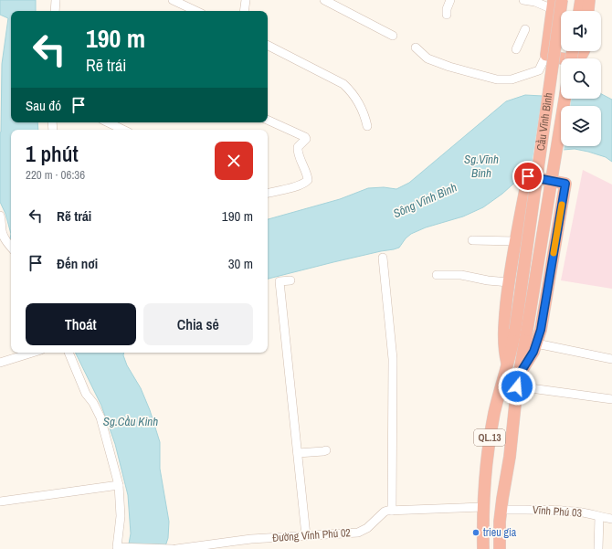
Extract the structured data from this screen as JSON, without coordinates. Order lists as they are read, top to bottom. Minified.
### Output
{"streets":{"highway":["Cầu Vĩnh Bình","QL.13"],"street":["Vĩnh Phú 03","Đường Vĩnh Phú 02"]},"crossings":[["Cầu Vĩnh Bình","QL.13"],["QL.13","Vĩnh Phú 03"],["QL.13","Đường Vĩnh Phú 02"]],"water":["Sg.Vĩnh Bình","Sông Vĩnh Bình","Sg.Cầu Kinh"],"places":["trieu gia"],"page":{"turn":["190 m","Rẽ trái"],"then":"Sau đó","heading":["1 phút","220 m · 06:36"],"list":[{"name":"Rẽ trái","value":"190 m"},{"name":"Đến nơi","value":"30 m"}],"buttons":["Thoát","Chia sẻ"]}}
